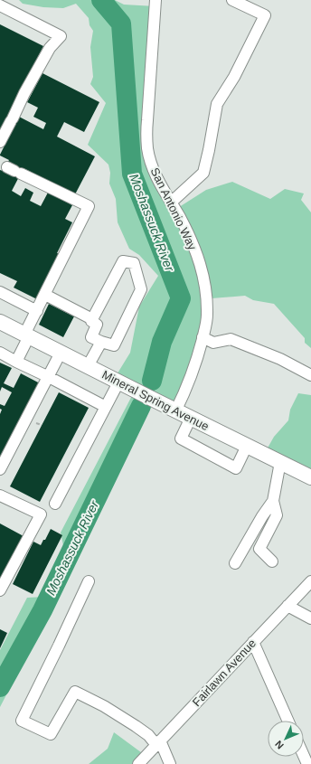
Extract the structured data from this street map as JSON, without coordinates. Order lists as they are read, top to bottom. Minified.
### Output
{"streets":{"main road":["Mineral Spring Avenue"],"street":["San Antonio Way","Fairlawn Avenue"]},"crossings":[["San Antonio Way","Mineral Spring Avenue"]],"water":["Moshassuck River"],"north":"bottom left"}
